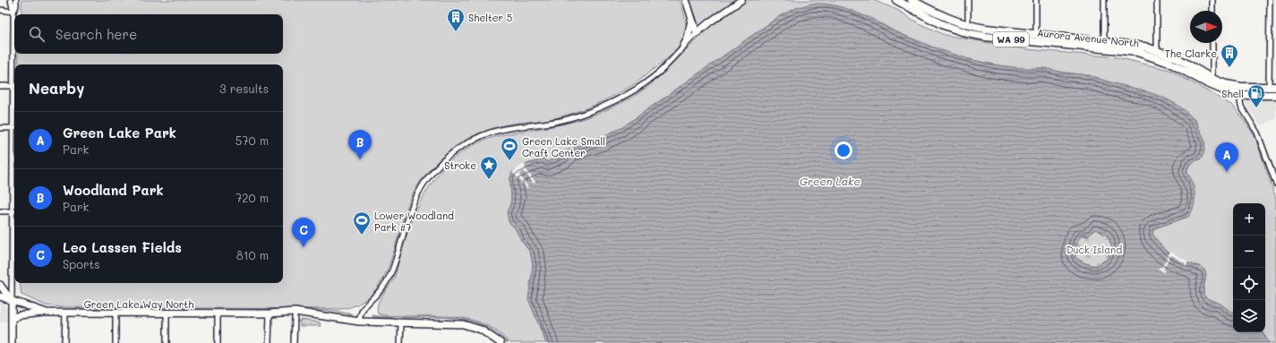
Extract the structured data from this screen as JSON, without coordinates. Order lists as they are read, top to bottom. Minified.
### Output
{"streets":{"highway":["Aurora Avenue North","WA 99"],"main road":["Green Lake Way North"]},"water":["Green Lake"],"parks":["Duck Island"],"places":{"building":["Shelter 5","The Clarke"],"fuel station":["Shell"],"sports":["Green Lake Small Craft Center","Lower Woodland Park #7"],"place":["Stroke"]},"north":"right","page":{"search":"Search here","heading":["Nearby","3 results"],"list":[{"mark":"A","name":"Green Lake Park","note":"Park","value":"570 m"},{"mark":"B","name":"Woodland Park","note":"Park","value":"720 m"},{"mark":"C","name":"Leo Lassen Fields","note":"Sports","value":"810 m"}],"pins":["B","A","C"],"map_buttons":["+","−"]}}
